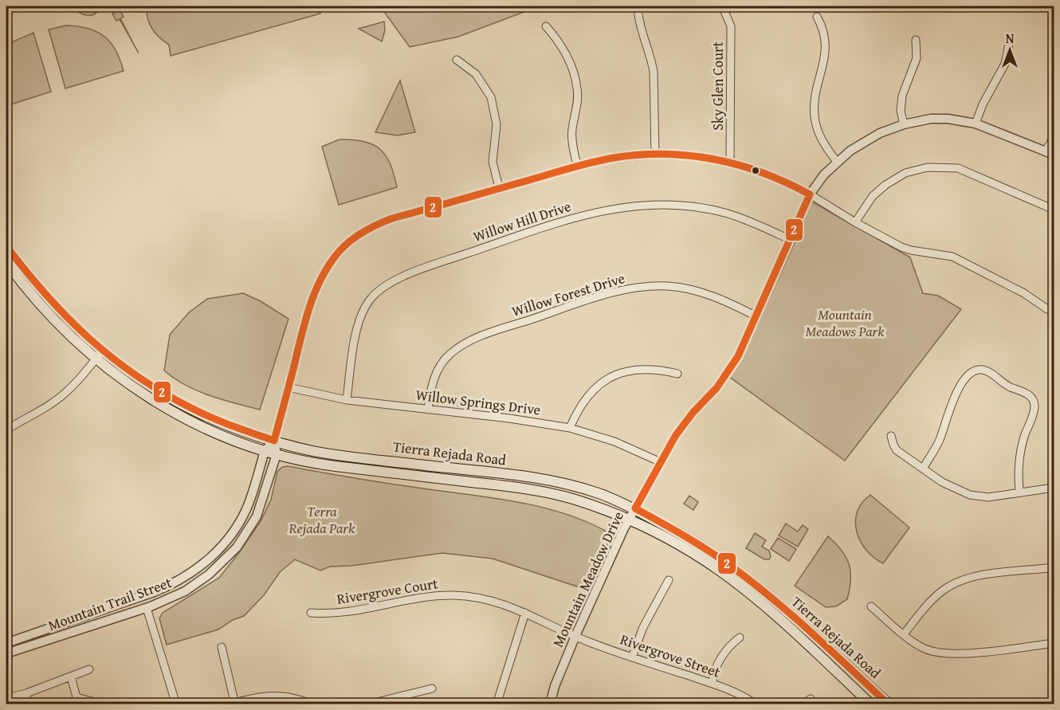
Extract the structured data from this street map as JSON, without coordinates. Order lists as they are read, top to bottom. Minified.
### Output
{"streets":{"main road":["Tierra Rejada Road"],"street":["Sky Glen Court","Willow Hill Drive","Willow Forest Drive","Willow Springs Drive","Mountain Meadow Drive","Rivergrove Court","Mountain Trail Street","Rivergrove Street"]},"crossings":[["Sky Glen Court","Mountain Trail Street"],["Willow Hill Drive","Willow Springs Drive"],["Willow Hill Drive","Mountain Meadow Drive"],["Willow Forest Drive","Willow Springs Drive"],["Willow Forest Drive","Mountain Meadow Drive"],["Willow Springs Drive","Mountain Meadow Drive"],["Willow Springs Drive","Mountain Trail Street"],["Tierra Rejada Road","Mountain Meadow Drive"],["Tierra Rejada Road","Mountain Trail Street"],["Mountain Meadow Drive","Rivergrove Court"],["Mountain Meadow Drive","Mountain Trail Street"],["Mountain Meadow Drive","Rivergrove Street"],["Rivergrove Court","Rivergrove Street"]],"parks":["Mountain Meadows Park","Terra Rejada Park"],"lines":["transit line 2"],"north":"top"}
